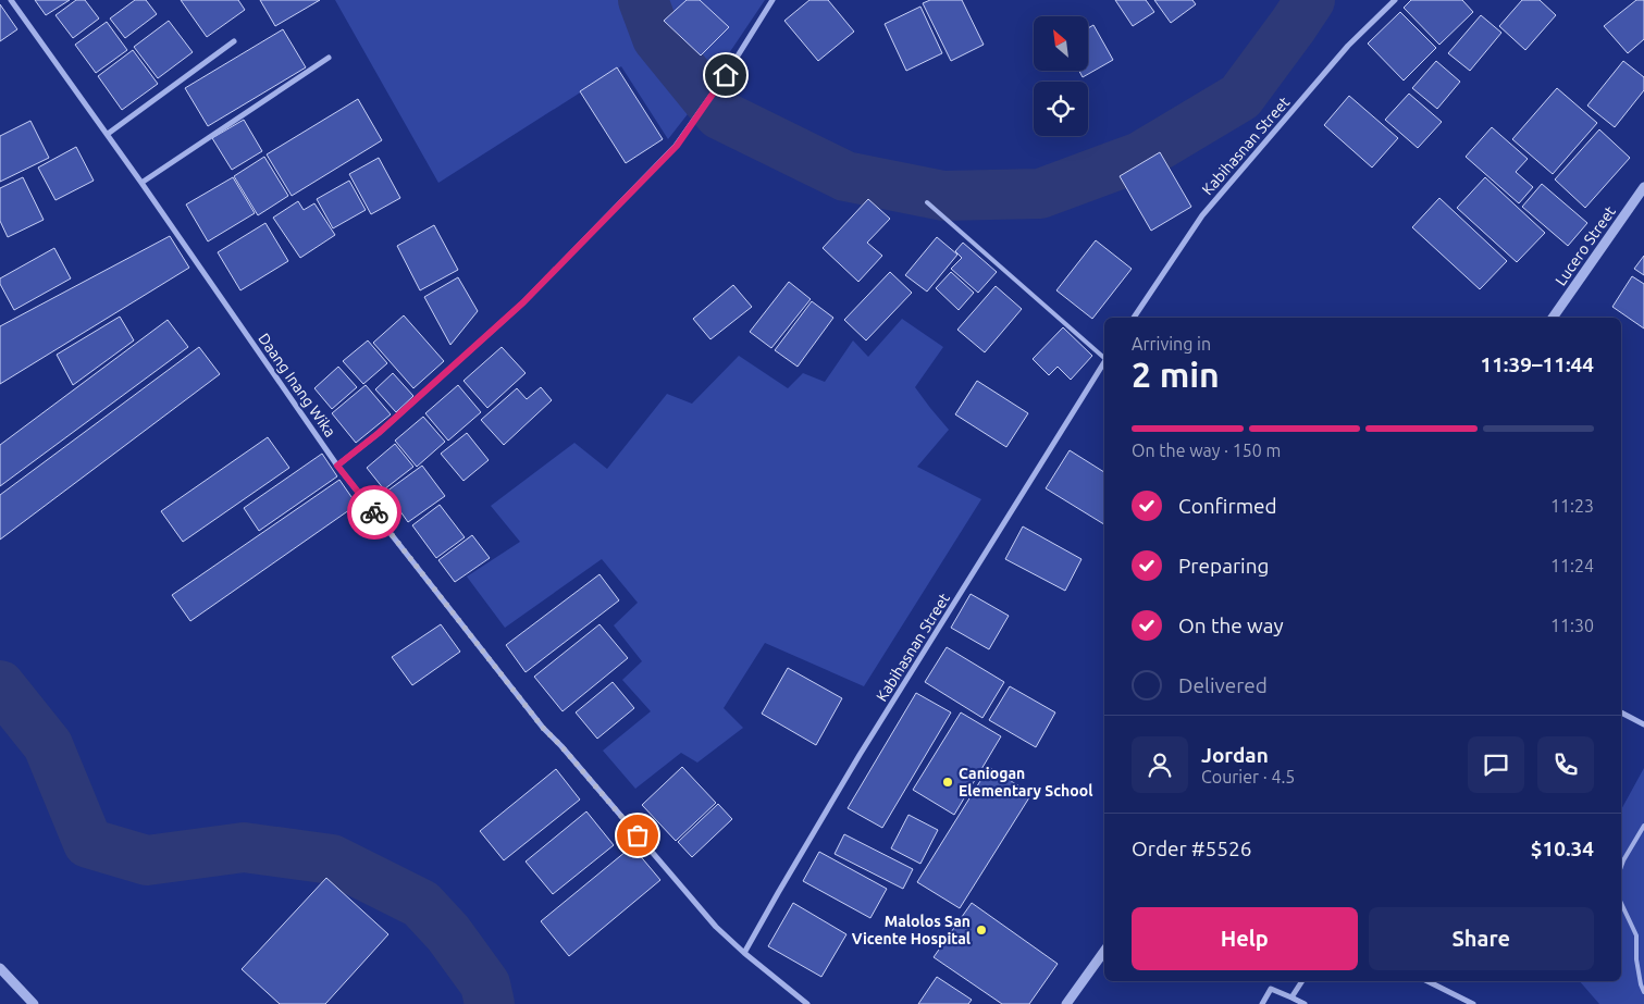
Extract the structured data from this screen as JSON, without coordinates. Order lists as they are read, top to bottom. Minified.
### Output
{"streets":{"street":["Kabihasnan Street","Lucero Street","Daang Inang Wika"]},"crossings":[["Kabihasnan Street","Daang Inang Wika"]],"places":["Caniogan Elementary School","Malolos San Vicente Hospital"],"north":"top left","page":{"heading":["2 min","Arriving in","11:39–11:44"],"panel":["Jordan","Courier · 4.5","Order #5526","$10.34"],"bar":"On the way · 150 m","list":[["Confirmed","11:23"],["Preparing","11:24"],["On the way","11:30"],"Delivered"],"buttons":["Help","Share"]}}
